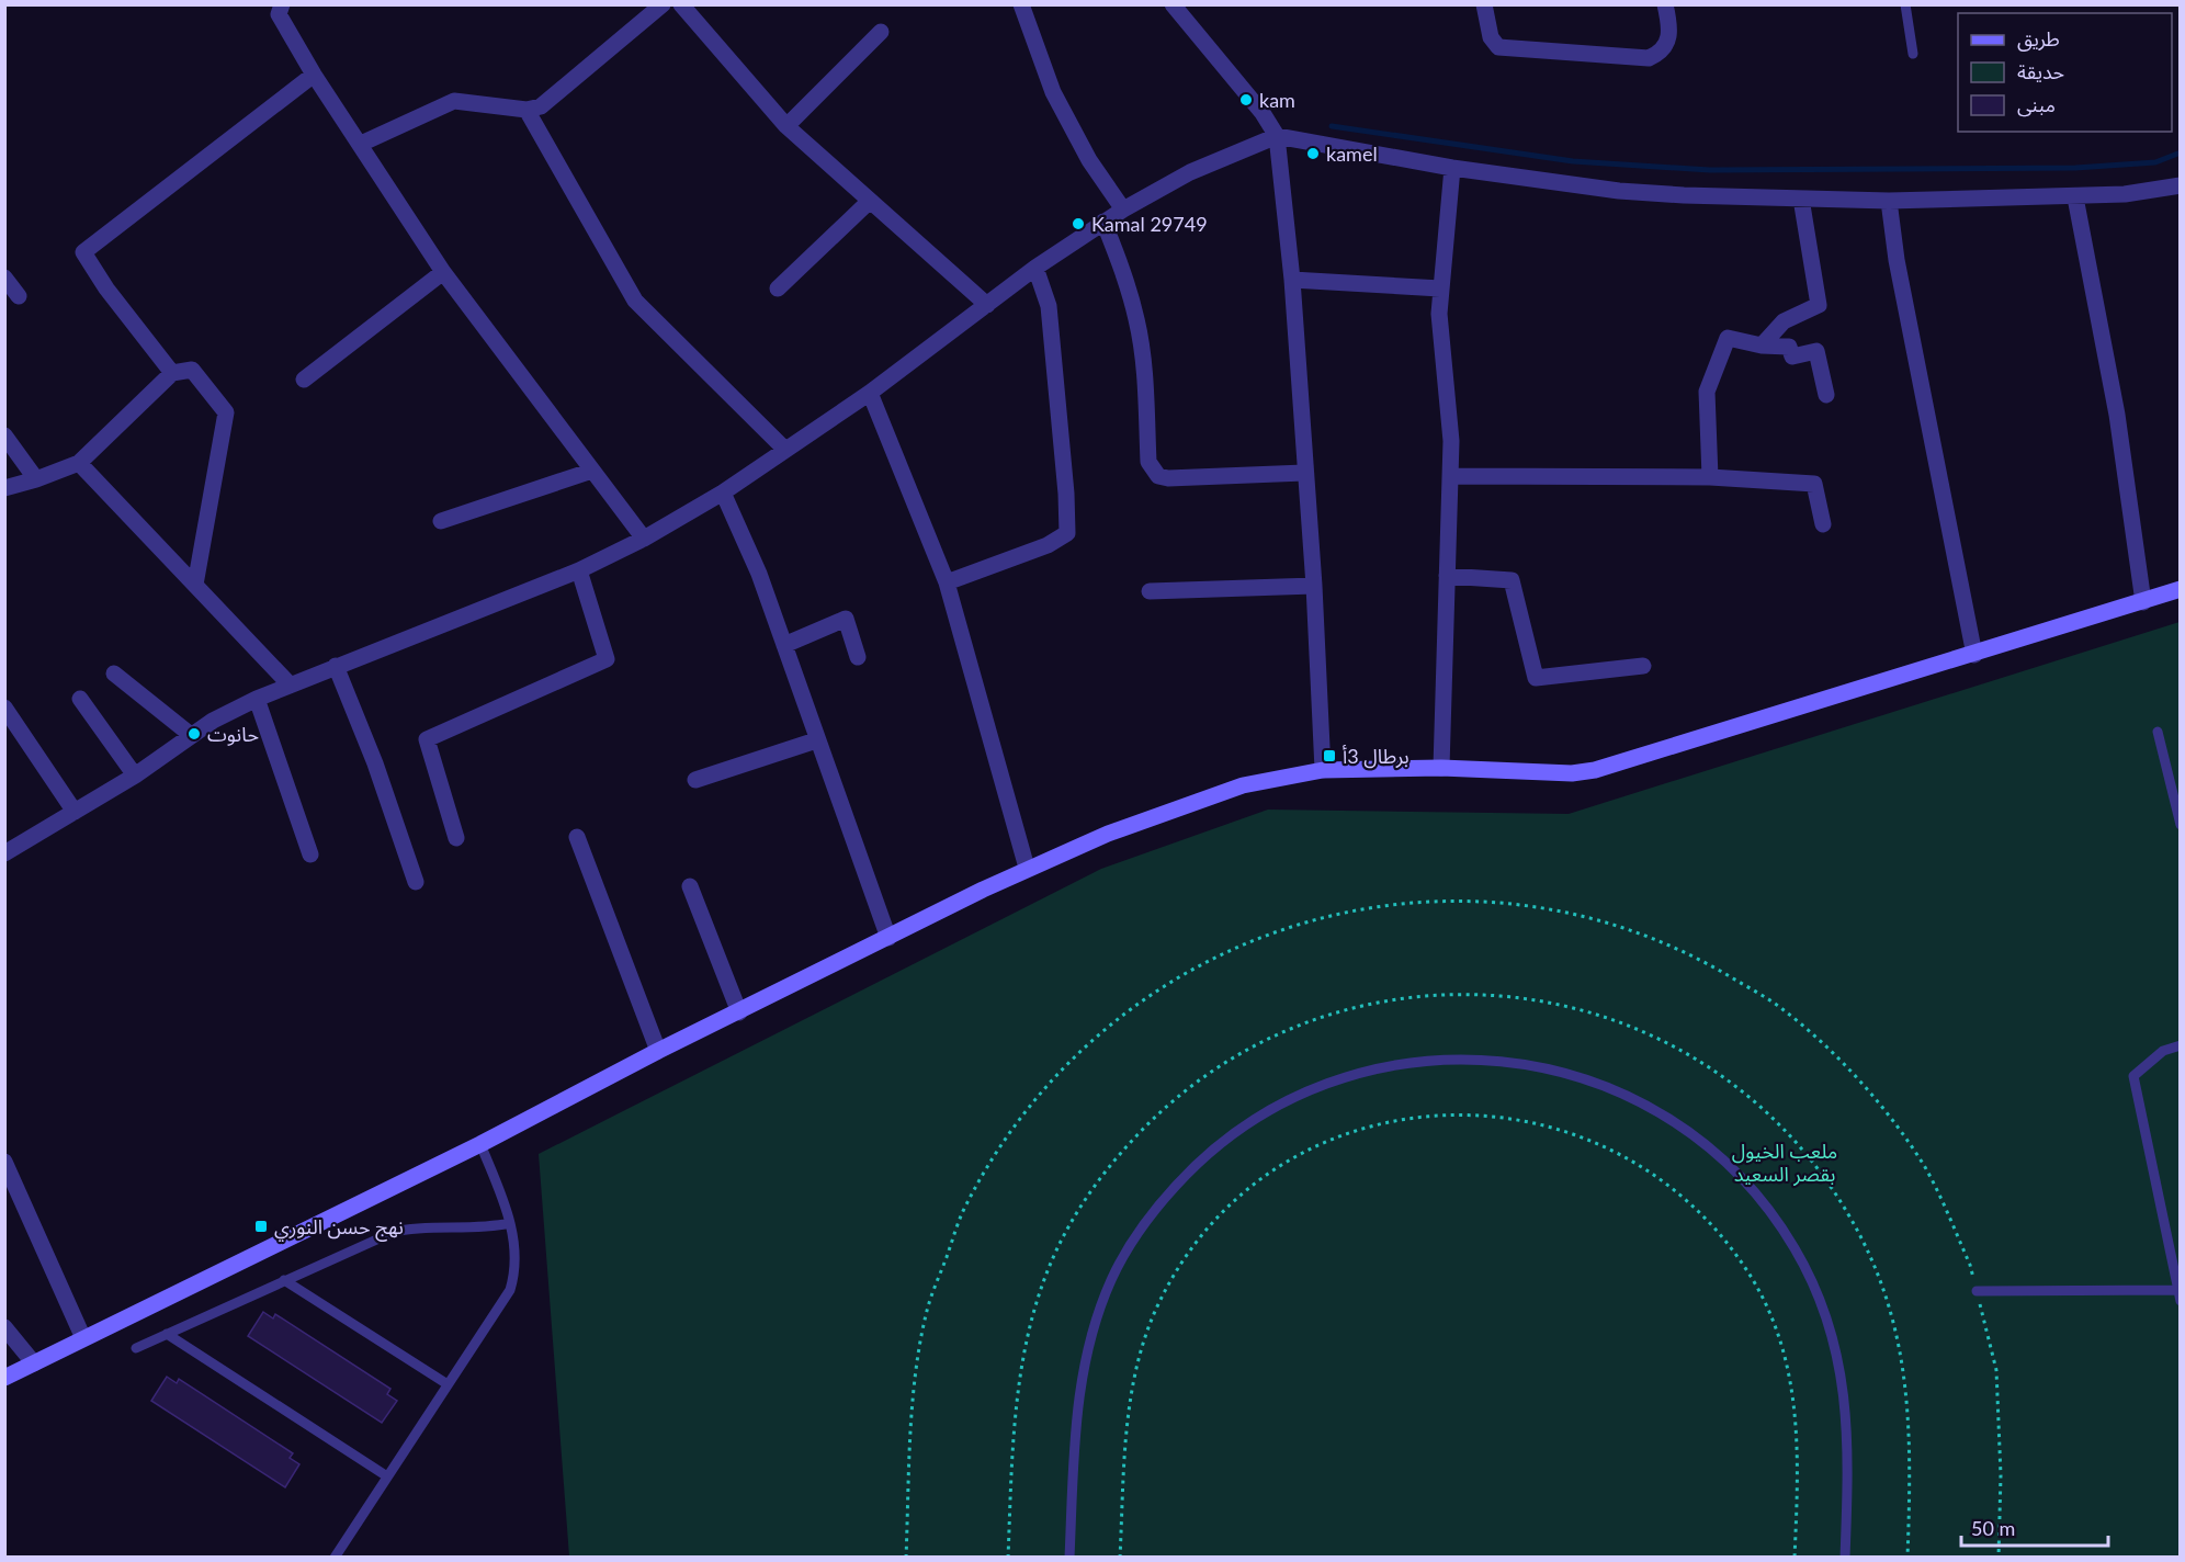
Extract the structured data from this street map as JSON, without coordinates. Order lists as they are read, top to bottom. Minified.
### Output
{"parks":["ملعب الخيول بقصر السعيد"],"places":{"other":["kam","kamel","Kamal 29749","حانوت"],"transit":["برطال 3أ","نهج حسن النوري"]},"legend":["طريق","حديقة","مبنى"],"scale_bar":"50 m"}
